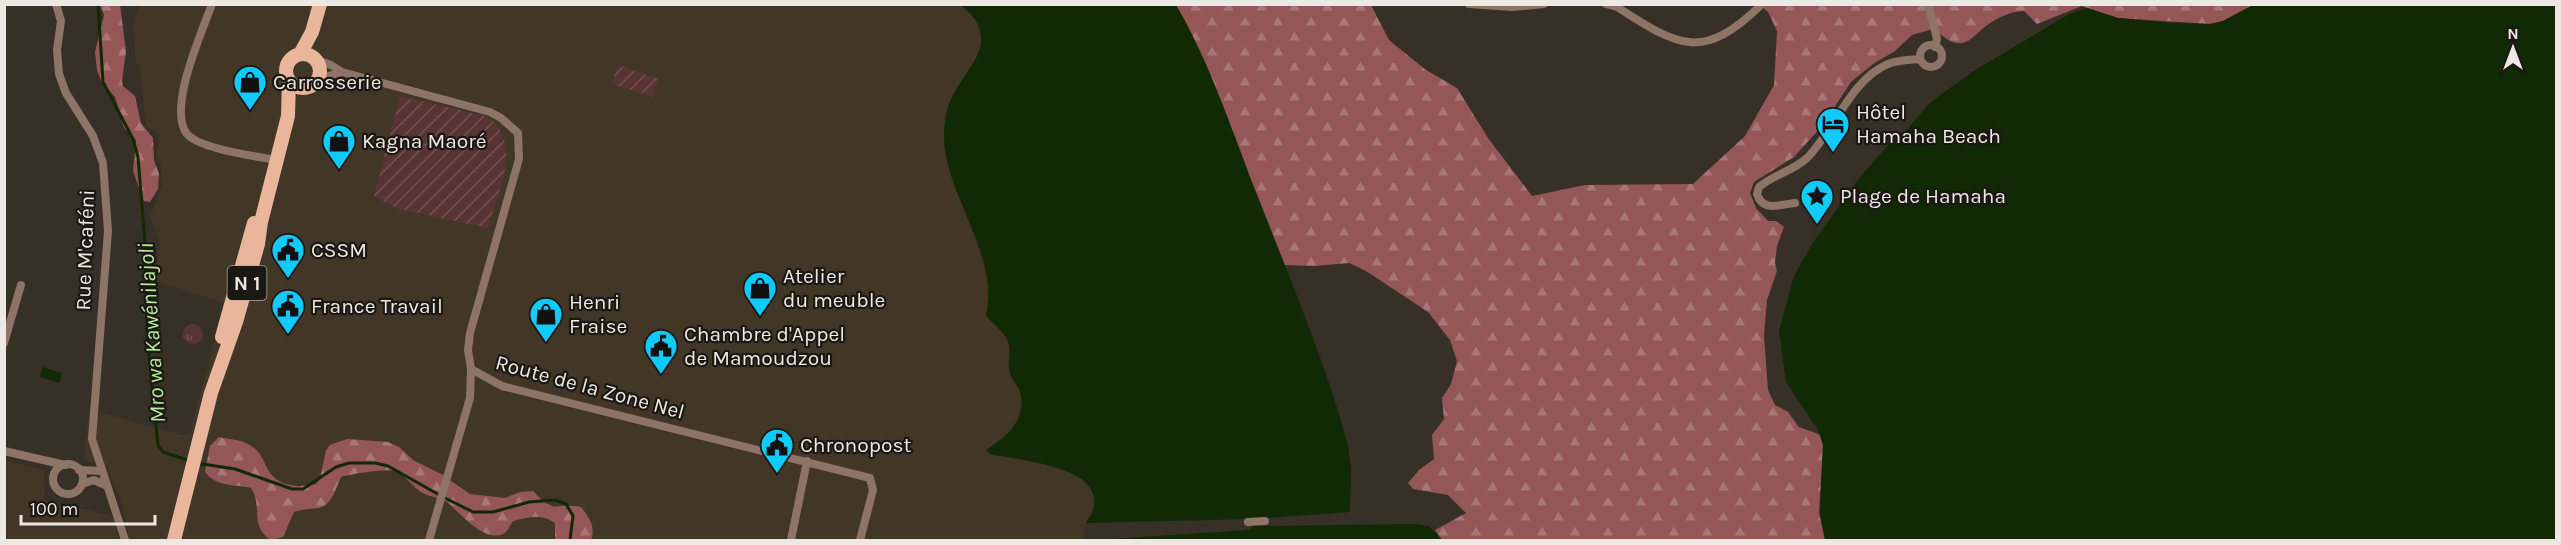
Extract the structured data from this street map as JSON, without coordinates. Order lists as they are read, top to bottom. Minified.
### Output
{"streets":{"main road":["N 1"],"street":["Rue M'caféni","Route de la Zone Nel"]},"crossings":[["N 1","Route de la Zone Nel"]],"water":["Mro wa Kawénilajoli"],"places":{"shop":["Carrosserie","Kagna Maoré","Atelier du meuble","Henri Fraise"],"hotel":["Hôtel Hamaha Beach"],"place":["Plage de Hamaha"],"public building":["CSSM","France Travail","Chambre d'Appel de Mamoudzou","Chronopost"]},"scale_bar":"100 m","north":"top"}
